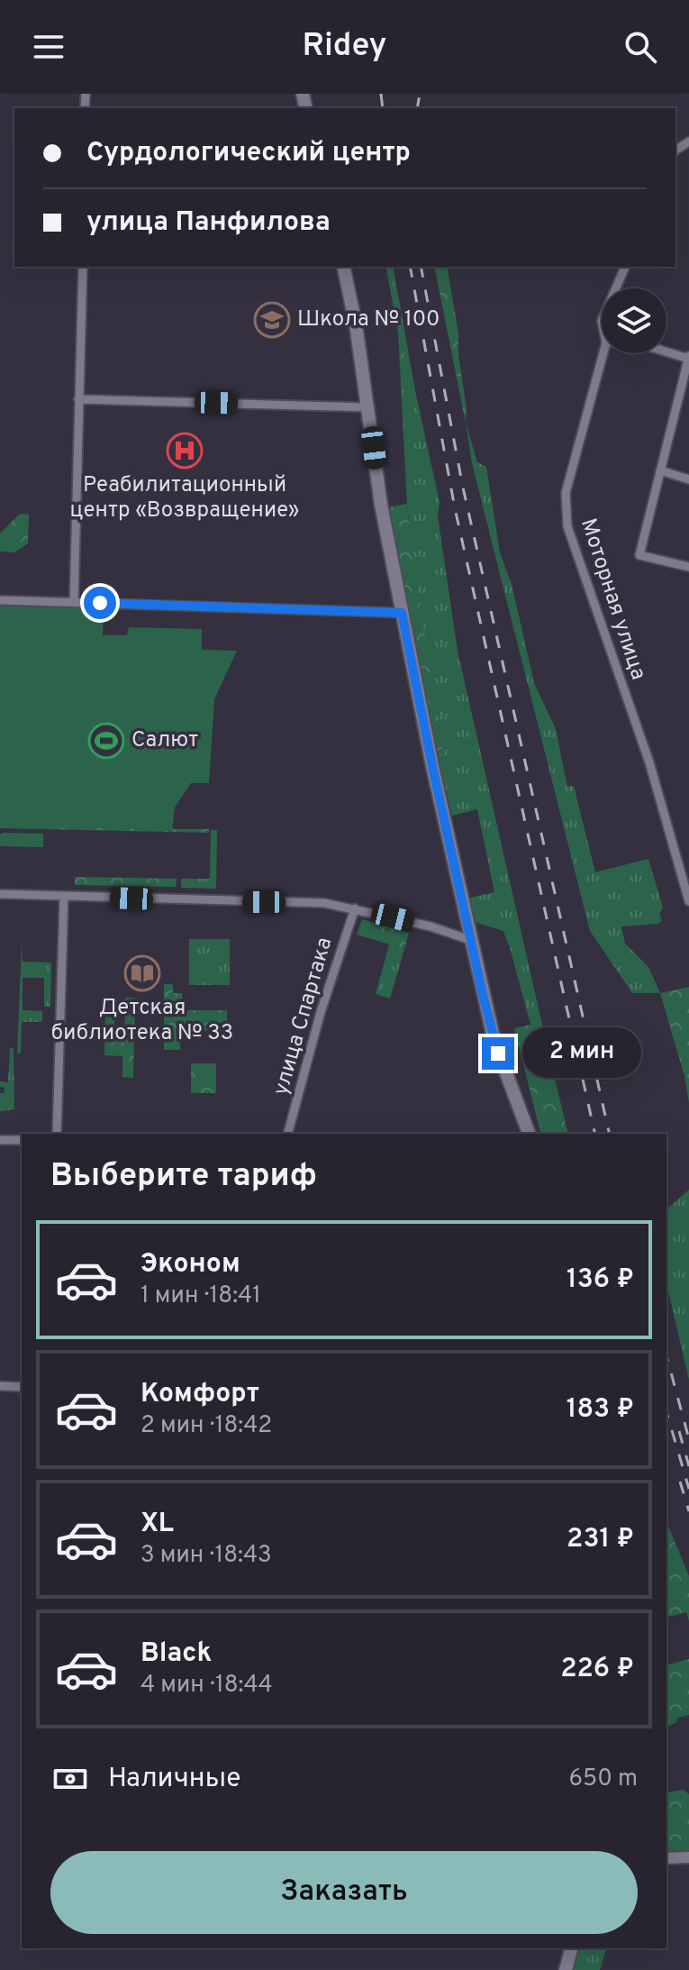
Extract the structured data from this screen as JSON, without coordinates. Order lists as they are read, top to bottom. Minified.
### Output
{"streets":{"street":["Моторная улица","улица Спартака"]},"places":{"school or university":["Школа № 100"],"hospital":["Реабилитационный центр «Возвращение»"],"sports":["Салют"],"library":["Детская библиотека № 33"]},"page":{"header":"Ridey","banner":["Сурдологический центр","улица Панфилова"],"bubble":"2 мин","heading":"Выберите тариф","list":[{"name":"Эконом","note":"1 мин · 18:41","value":"136 ₽"},{"name":"Комфорт","note":"2 мин · 18:42","value":"183 ₽"},{"name":"XL","note":"3 мин · 18:43","value":"231 ₽"},{"name":"Black","note":"4 мин · 18:44","value":"226 ₽"}],"pay":["Наличные","650 m"],"buttons":"Заказать"}}
